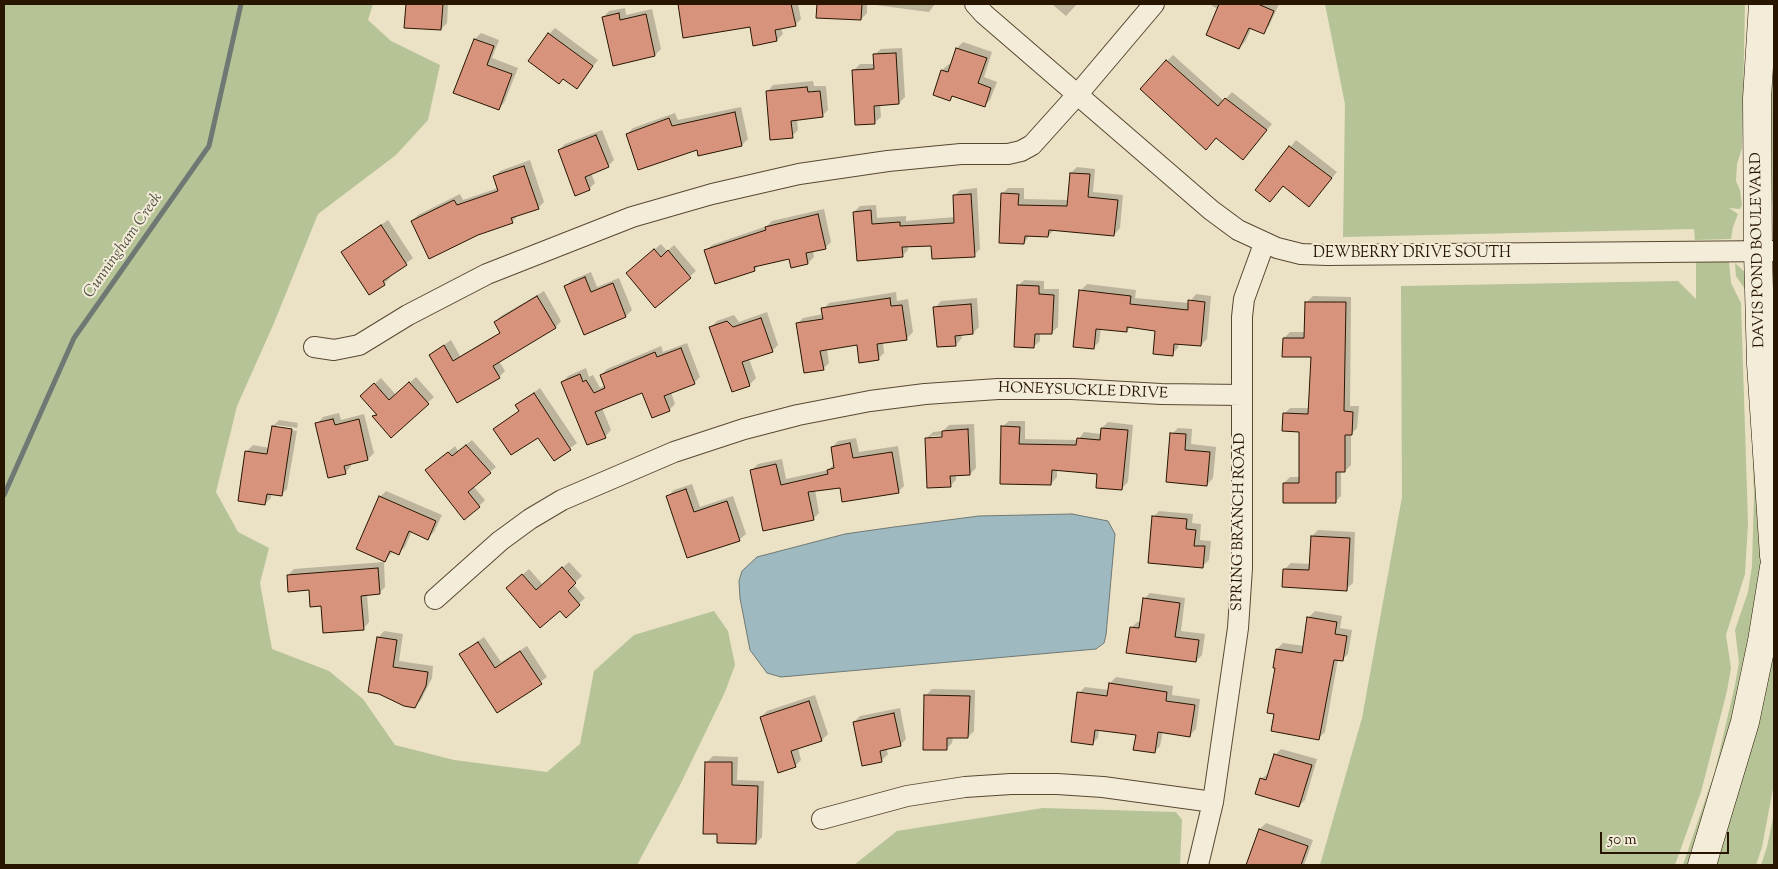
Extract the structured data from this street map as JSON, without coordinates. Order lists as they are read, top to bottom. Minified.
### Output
{"streets":{"street":["DAVIS POND BOULEVARD","DEWBERRY DRIVE SOUTH","HONEYSUCKLE DRIVE","SPRING BRANCH ROAD"]},"crossings":[["DAVIS POND BOULEVARD","DEWBERRY DRIVE SOUTH"],["DEWBERRY DRIVE SOUTH","SPRING BRANCH ROAD"],["HONEYSUCKLE DRIVE","SPRING BRANCH ROAD"]],"water":["Cunningham Creek"],"scale_bar":"50 m"}
